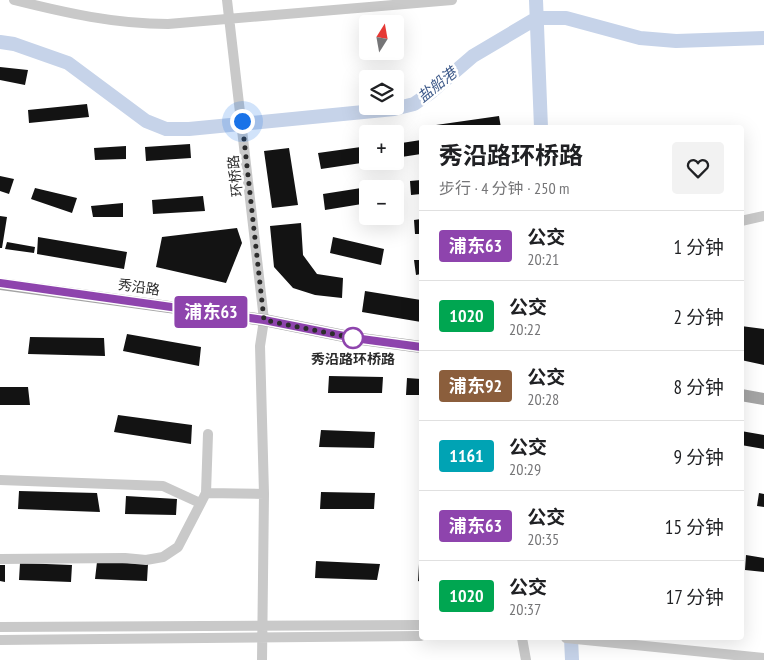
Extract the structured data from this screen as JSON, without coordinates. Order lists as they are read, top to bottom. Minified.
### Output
{"streets":{"main road":["秀沿路"],"street":["环桥路"]},"crossings":[["环桥路","秀沿路"]],"water":["盐船港"],"places":["秀沿路环桥路"],"lines":["bus line 浦东63"],"north":"top","page":{"on_map":"浦东63","map_buttons":["+","−"],"heading":["秀沿路环桥路","步行 · 4 分钟 · 250 m"],"list":[{"mark":"浦东63","name":"公交","note":"20:21","value":"1 分钟"},{"mark":"1020","name":"公交","note":"20:22","value":"2 分钟"},{"mark":"浦东92","name":"公交","note":"20:28","value":"8 分钟"},{"mark":"1161","name":"公交","note":"20:29","value":"9 分钟"},{"mark":"浦东63","name":"公交","note":"20:35","value":"15 分钟"},{"mark":"1020","name":"公交","note":"20:37","value":"17 分钟"}]}}
